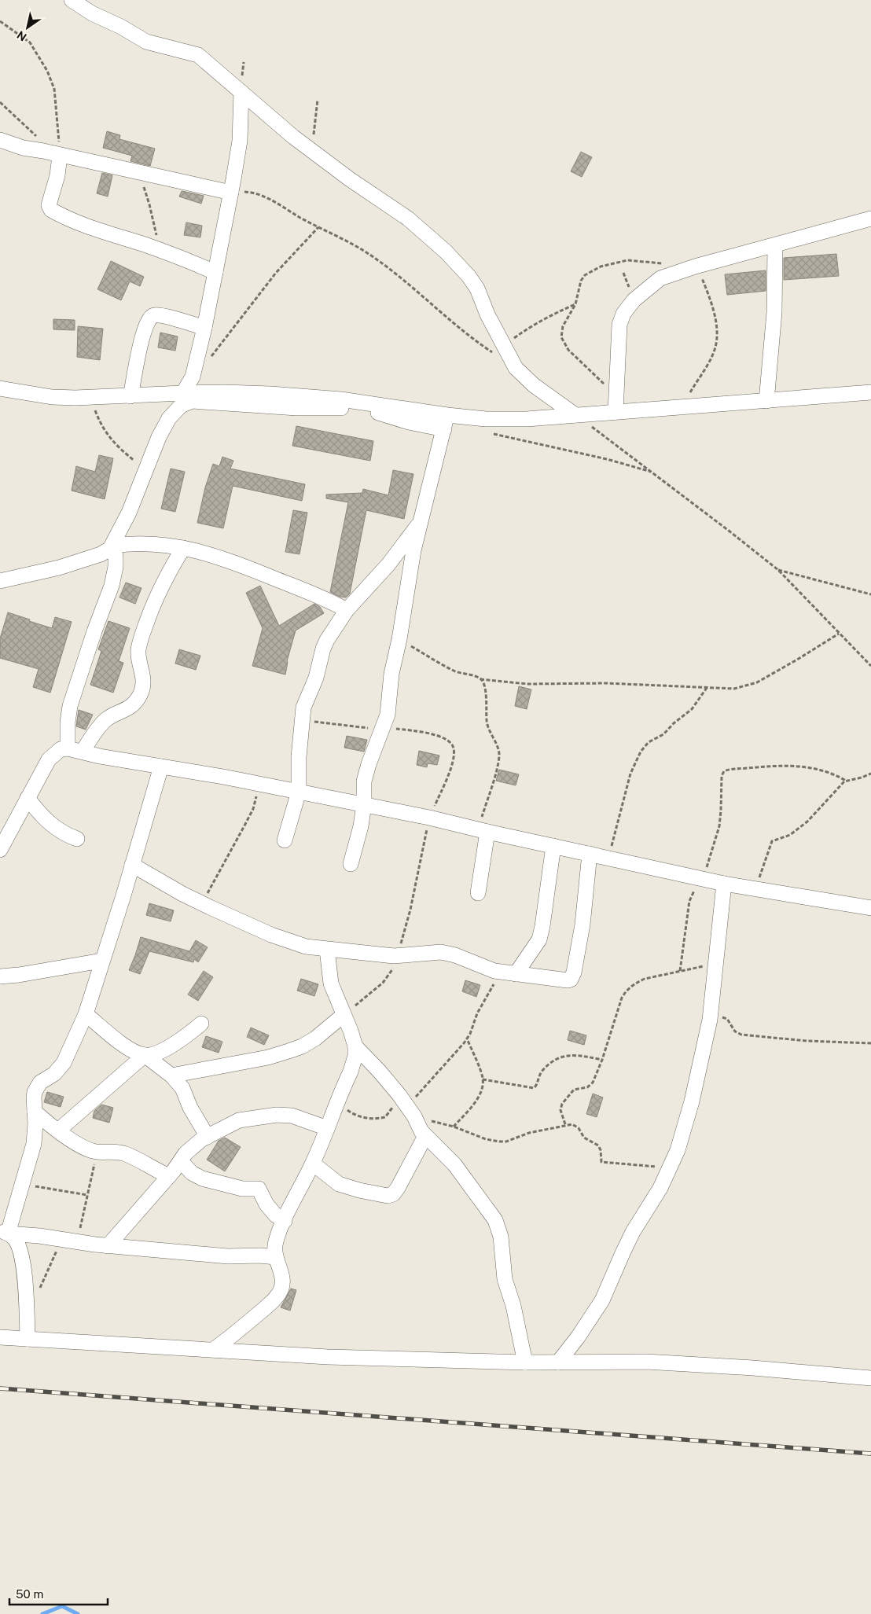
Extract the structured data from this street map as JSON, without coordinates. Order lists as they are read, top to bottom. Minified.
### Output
{"scale_bar":"50 m","north":"bottom left"}
